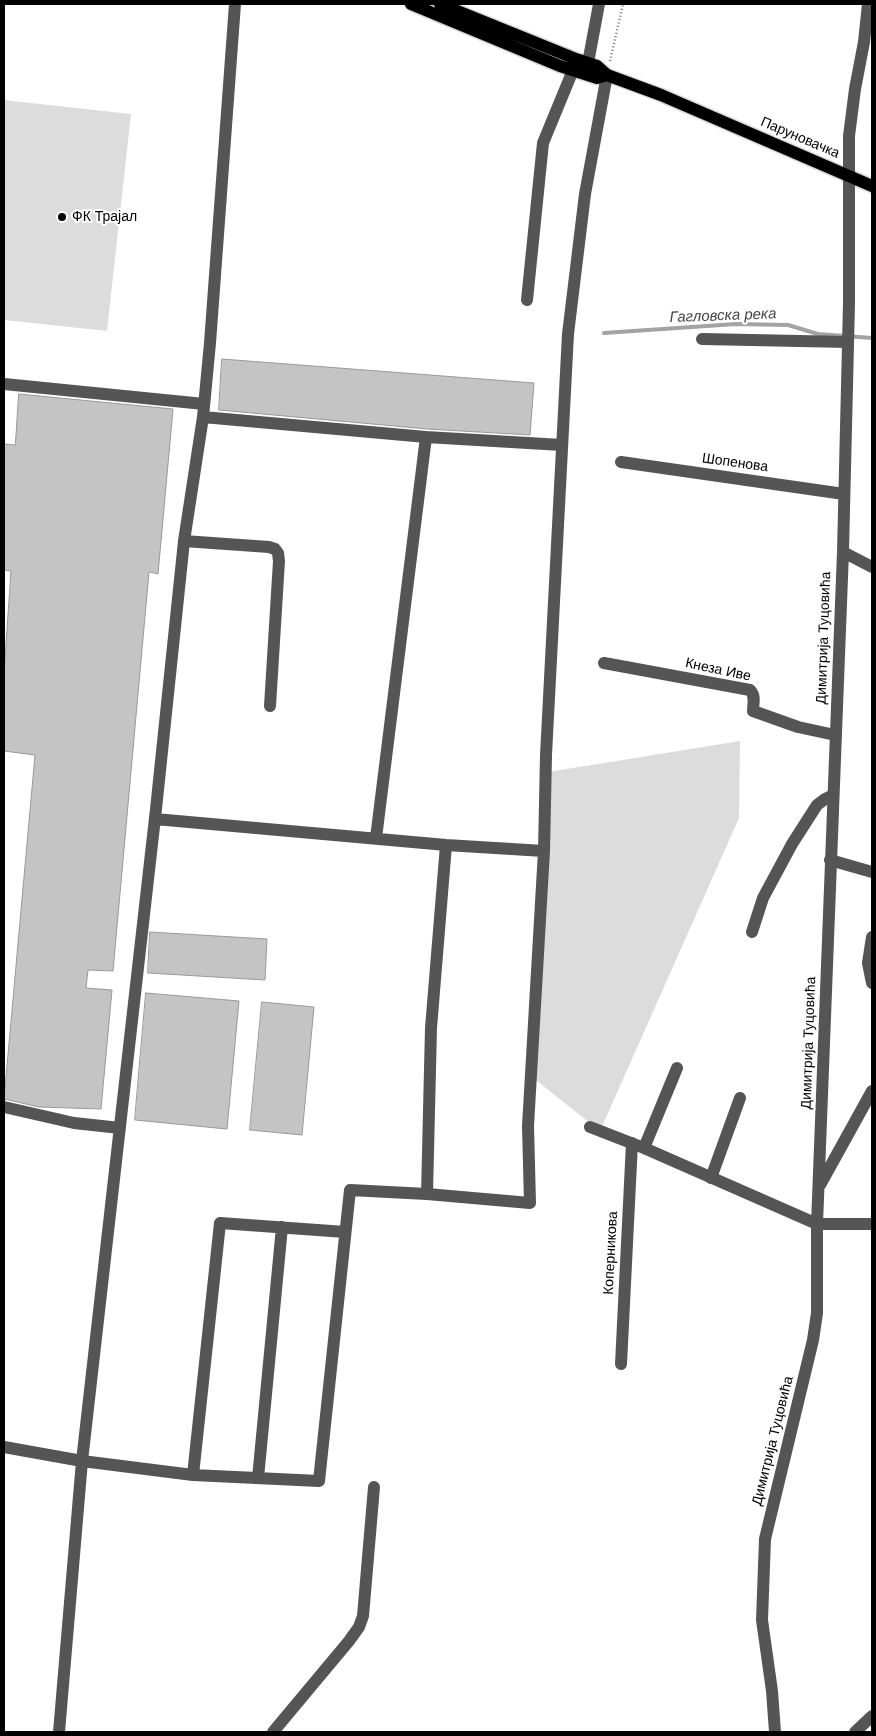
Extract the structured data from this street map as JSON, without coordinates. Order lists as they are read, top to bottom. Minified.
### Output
{"streets":{"main road":["Паруновачка"],"street":["Шопенова","Димитрија Туцовића","Кнеза Иве","Коперникова"]},"crossings":[["Паруновачка","Димитрија Туцовића"],["Шопенова","Димитрија Туцовића"],["Димитрија Туцовића","Кнеза Иве"]],"water":["Гагловска река"],"places":["ФК Трајал"]}
